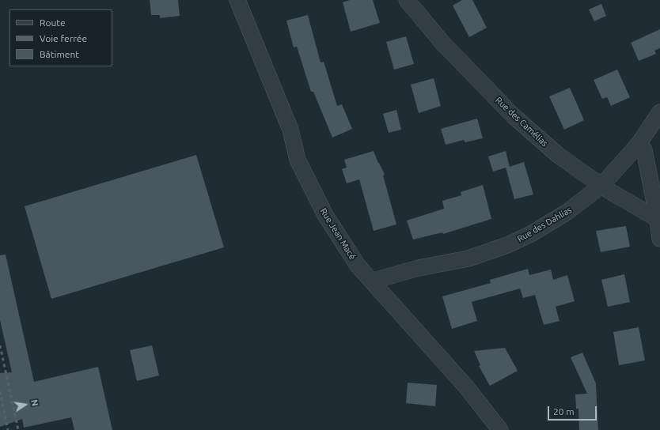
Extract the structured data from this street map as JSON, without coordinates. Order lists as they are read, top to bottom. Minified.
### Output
{"streets":{"street":["Rue des Camélias","Rue des Dahlias","Rue Jean Macé"]},"crossings":[["Rue des Camélias","Rue des Dahlias"],["Rue des Dahlias","Rue Jean Macé"]],"legend":["Route","Voie ferrée","Bâtiment"],"scale_bar":"20 m","north":"right"}
